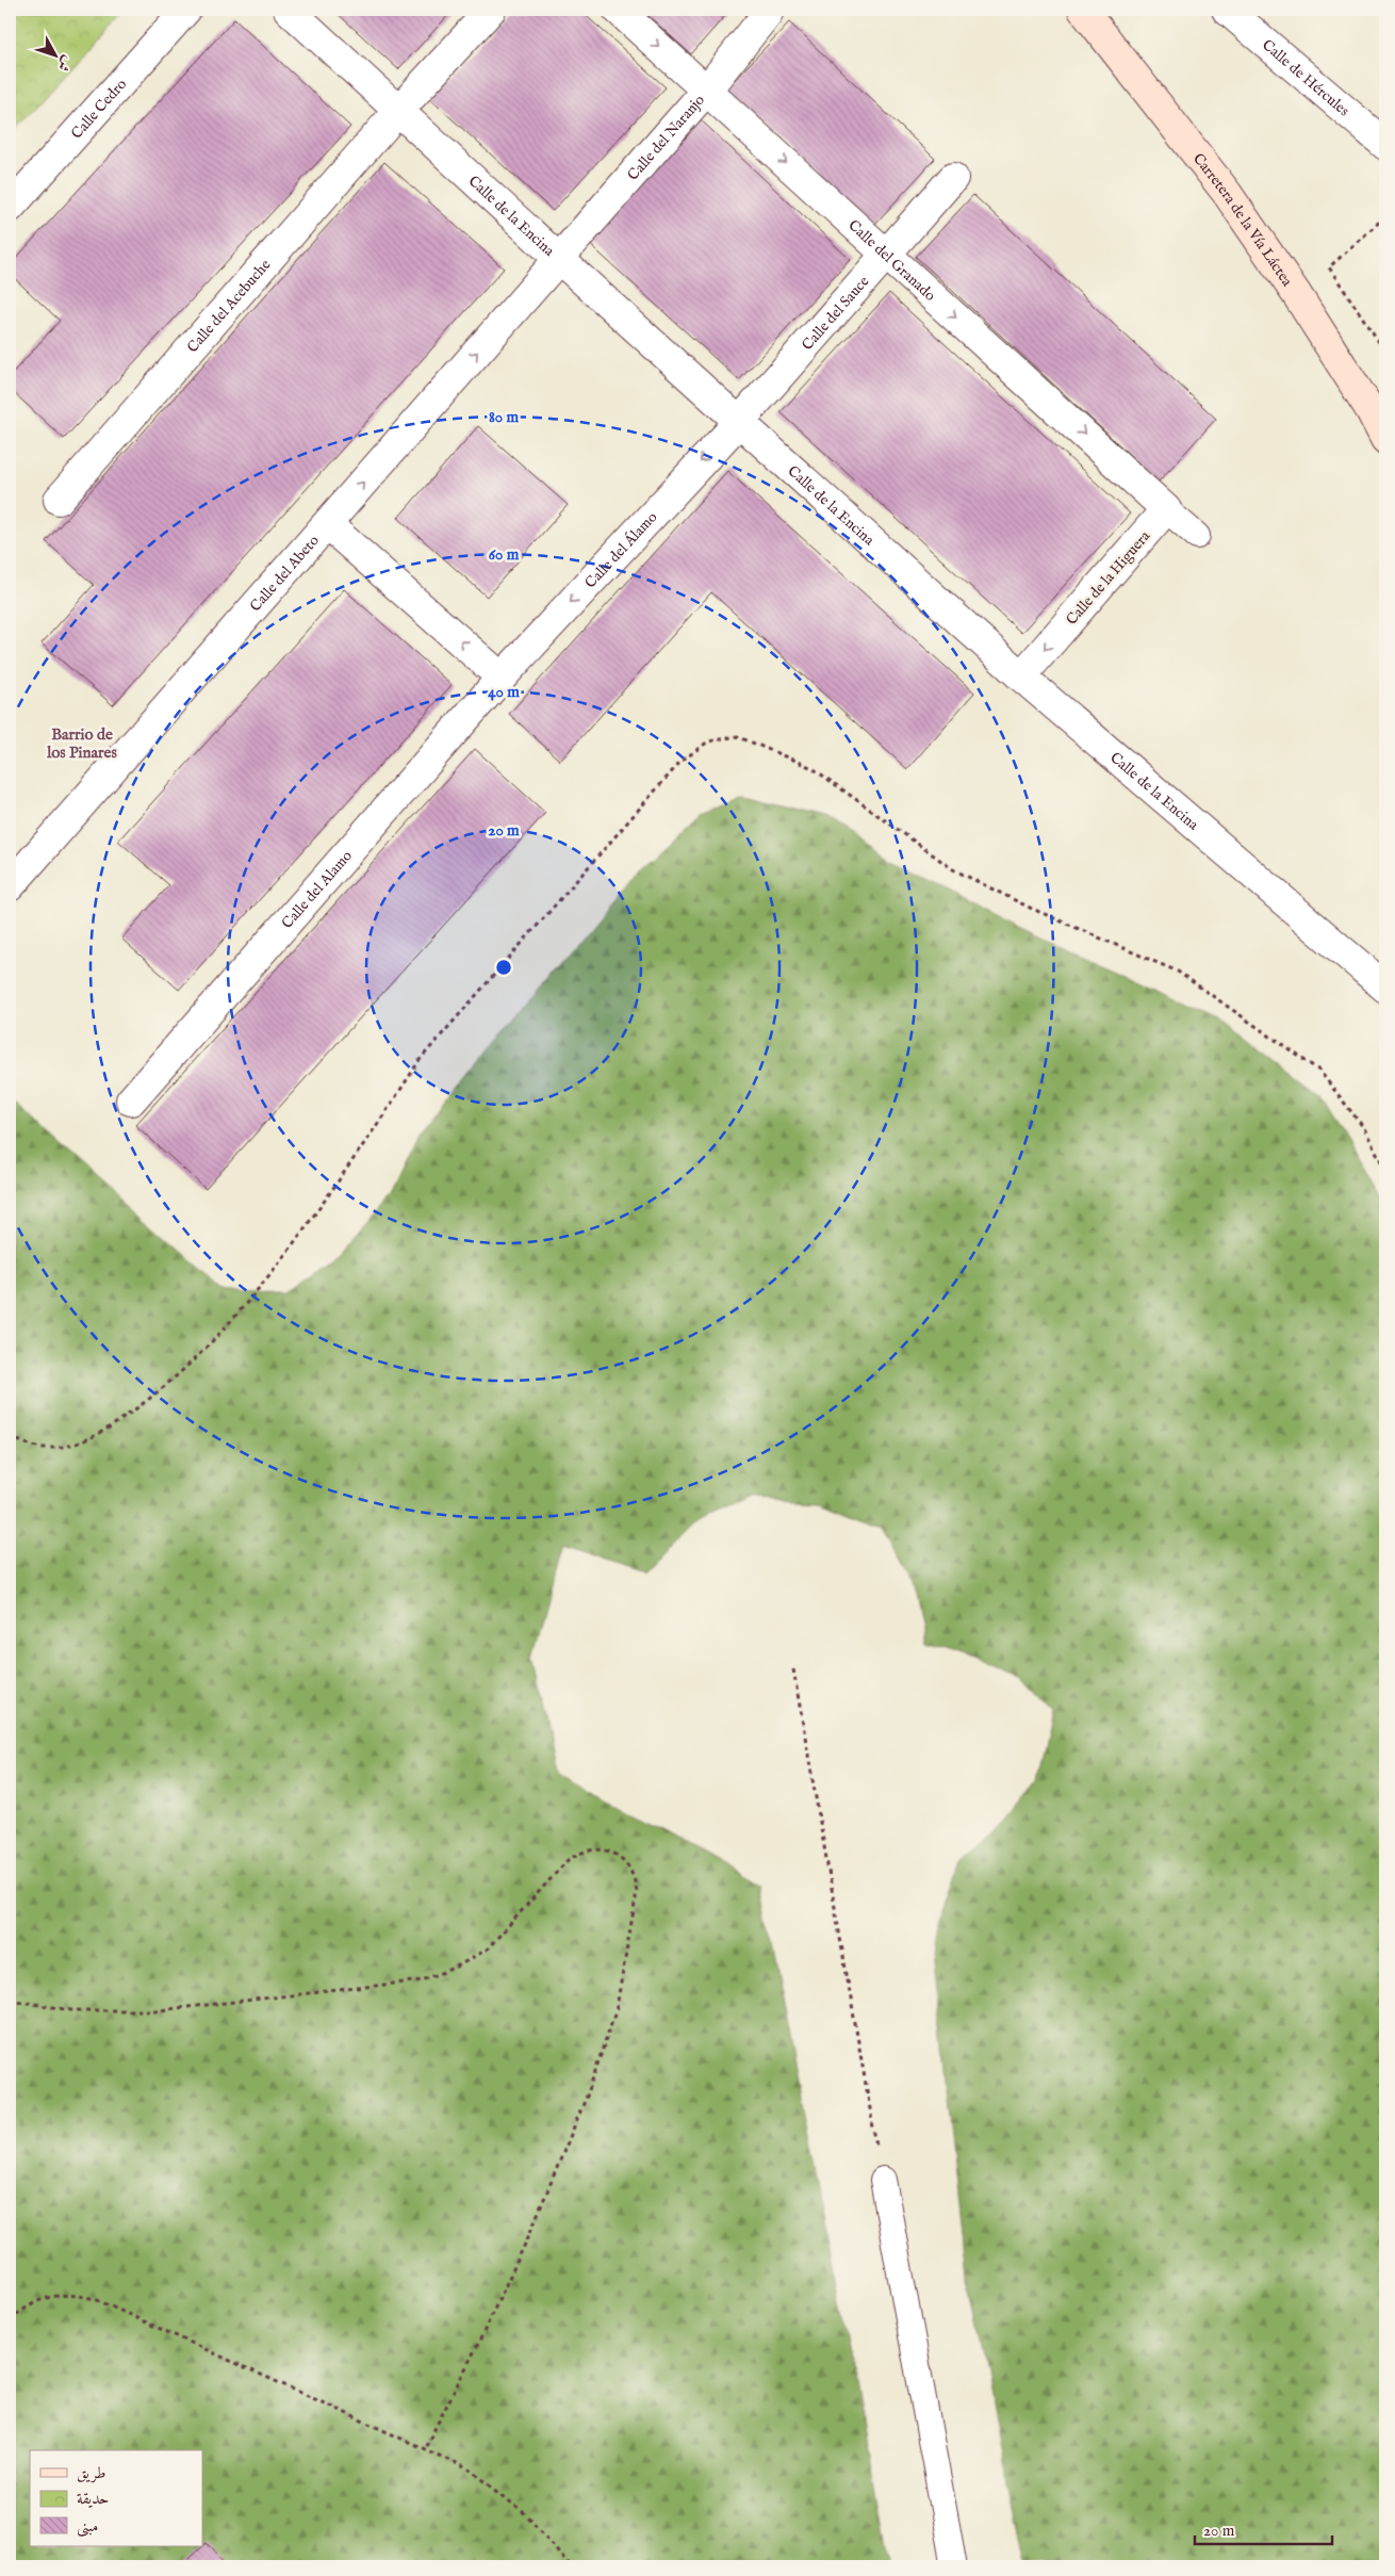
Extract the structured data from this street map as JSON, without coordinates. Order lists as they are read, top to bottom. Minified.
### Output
{"streets":{"street":["Calle de Hércules","Calle Cedro","Calle del Naranjo","Calle de la Encina","Carretera de la Vía Láctea","Calle del Granado","Calle del Acebuche","Calle del Sauce","Calle del Álamo","Calle del Abeto","Calle de la Higuera","Calle del Alamo"]},"crossings":[["Calle del Naranjo","Calle de la Encina"],["Calle del Naranjo","Calle del Granado"],["Calle del Naranjo","Calle del Abeto"],["Calle de la Encina","Calle del Acebuche"],["Calle de la Encina","Calle del Sauce"],["Calle de la Encina","Calle del Álamo"],["Calle de la Encina","Calle del Abeto"],["Calle de la Encina","Calle de la Higuera"],["Calle del Granado","Calle del Sauce"],["Calle del Granado","Calle de la Higuera"],["Calle del Sauce","Calle del Álamo"],["Calle del Álamo","Calle del Alamo"]],"one_way":["Calle del Granado","Calle del Álamo","Calle del Abeto","Calle de la Higuera"],"districts":["Barrio de los Pinares"],"legend":["طريق","حديقة","مبنى"],"scale_bar":"20 m","north":"bottom right","rings":["80 m","60 m","40 m","20 m"]}
